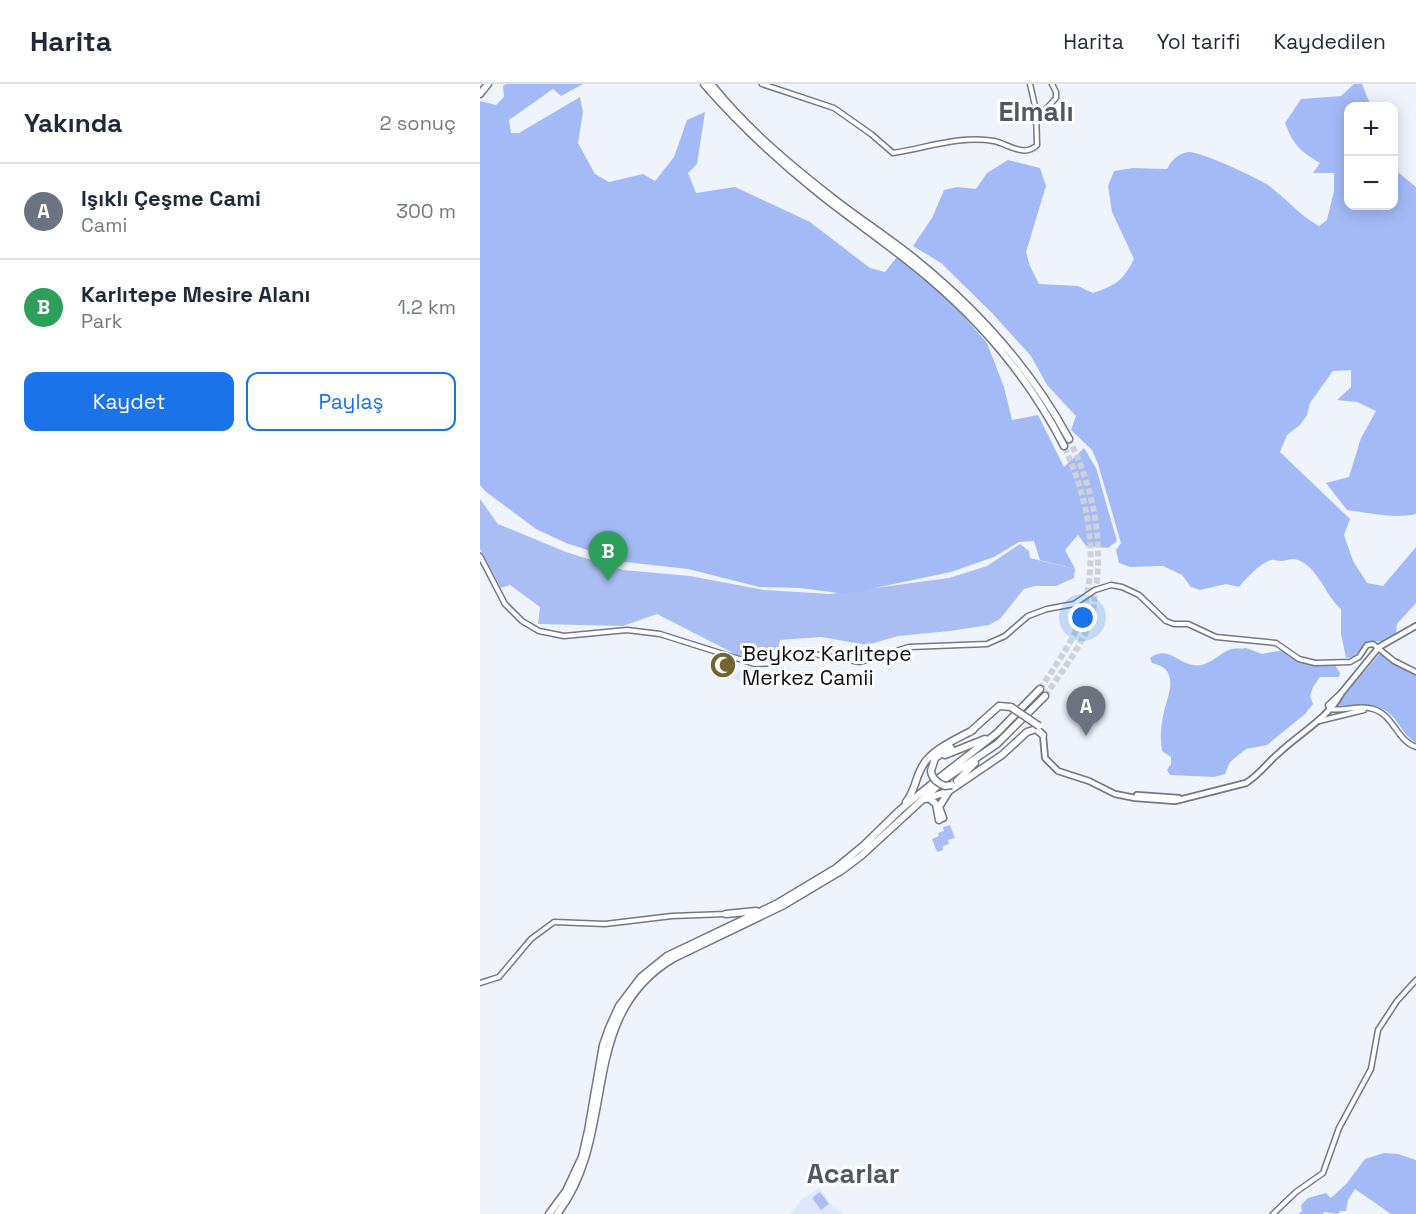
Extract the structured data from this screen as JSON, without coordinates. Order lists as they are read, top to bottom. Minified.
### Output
{"districts":["Elmalı","Acarlar"],"places":{"mosque":["Beykoz Karlıtepe Merkez Camii"]},"page":{"header":"Harita","nav":["Harita","Yol tarifi","Kaydedilen"],"heading":["Yakında","2 sonuç"],"map_buttons":["+","−"],"list":[{"mark":"A","name":"Işıklı Çeşme Cami","note":"Cami","value":"300 m"},{"mark":"B","name":"Karlıtepe Mesire Alanı","note":"Park","value":"1.2 km"}],"buttons":["Kaydet","Paylaş"],"pins":["B","A"]}}
